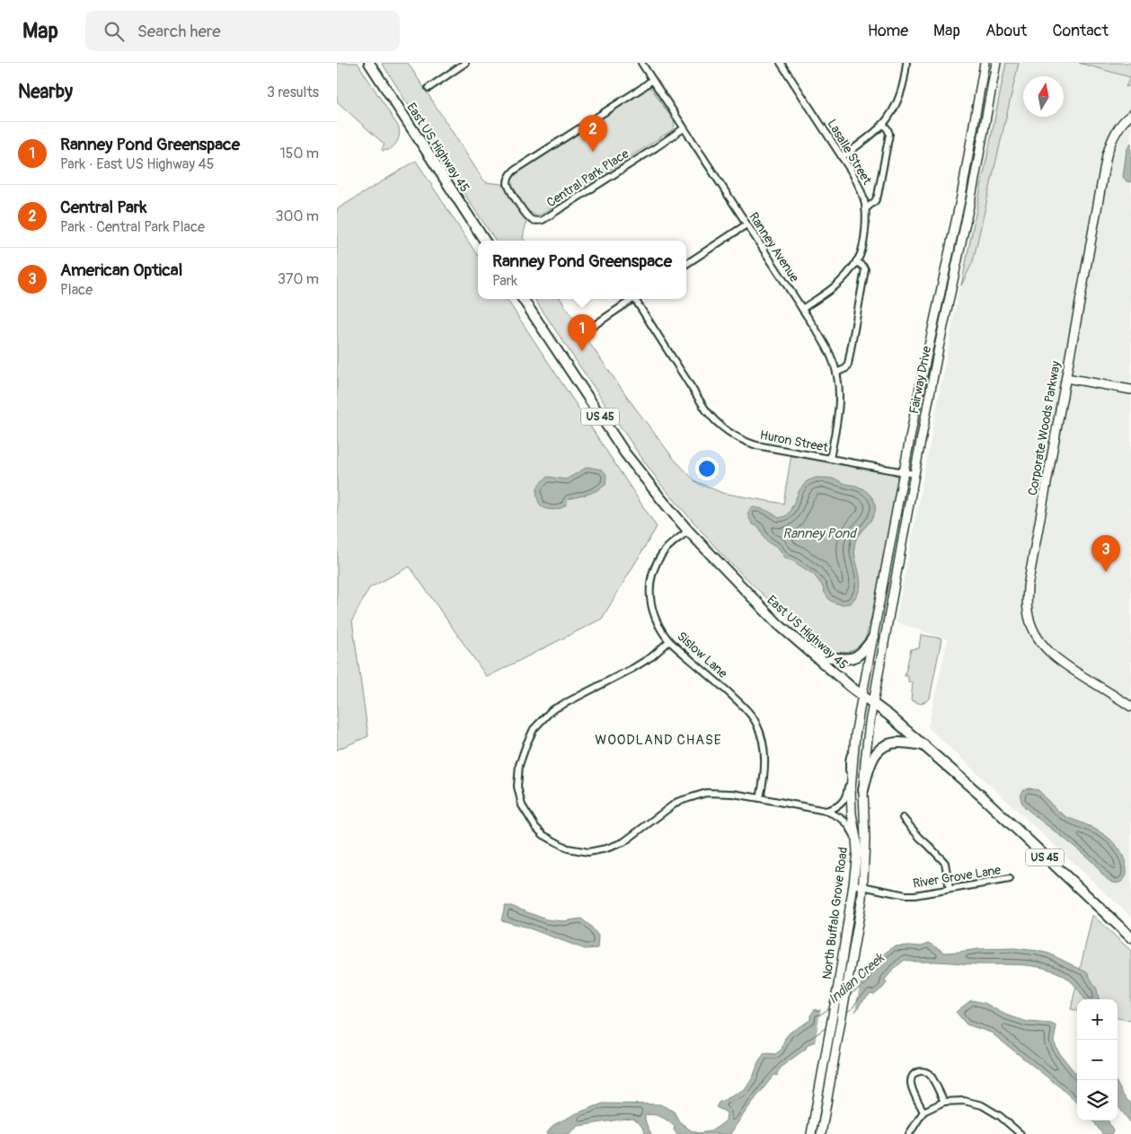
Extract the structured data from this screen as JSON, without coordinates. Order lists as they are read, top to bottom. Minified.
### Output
{"streets":{"main road":["East US Highway 45","Fairway Drive","US 45","Corporate Woods Parkway","North Buffalo Grove Road"],"street":["Lasalle Street","Central Park Place","Ranney Avenue","Huron Street","Sislow Lane","River Grove Lane"]},"crossings":[["East US Highway 45","Fairway Drive"],["East US Highway 45","Sislow Lane"],["East US Highway 45","North Buffalo Grove Road"],["Lasalle Street","Ranney Avenue"],["Central Park Place","Ranney Avenue"],["Ranney Avenue","Huron Street"],["Fairway Drive","Huron Street"],["Fairway Drive","North Buffalo Grove Road"],["River Grove Lane","North Buffalo Grove Road"]],"districts":["WOODLAND CHASE"],"water":["Ranney Pond","Indian Creek"],"north":"top","page":{"header":"Map","search":"Search here","nav":["Home","Map","About","Contact"],"heading":["Nearby","3 results"],"pins":["2","1","3"],"list":[{"mark":"1","name":"Ranney Pond Greenspace","note":"Park · East US Highway 45","value":"150 m"},{"mark":"2","name":"Central Park","note":"Park · Central Park Place","value":"300 m"},{"mark":"3","name":"American Optical","note":"Place","value":"370 m"}],"popup":["Ranney Pond Greenspace","Park"],"map_buttons":["+","−"]}}
